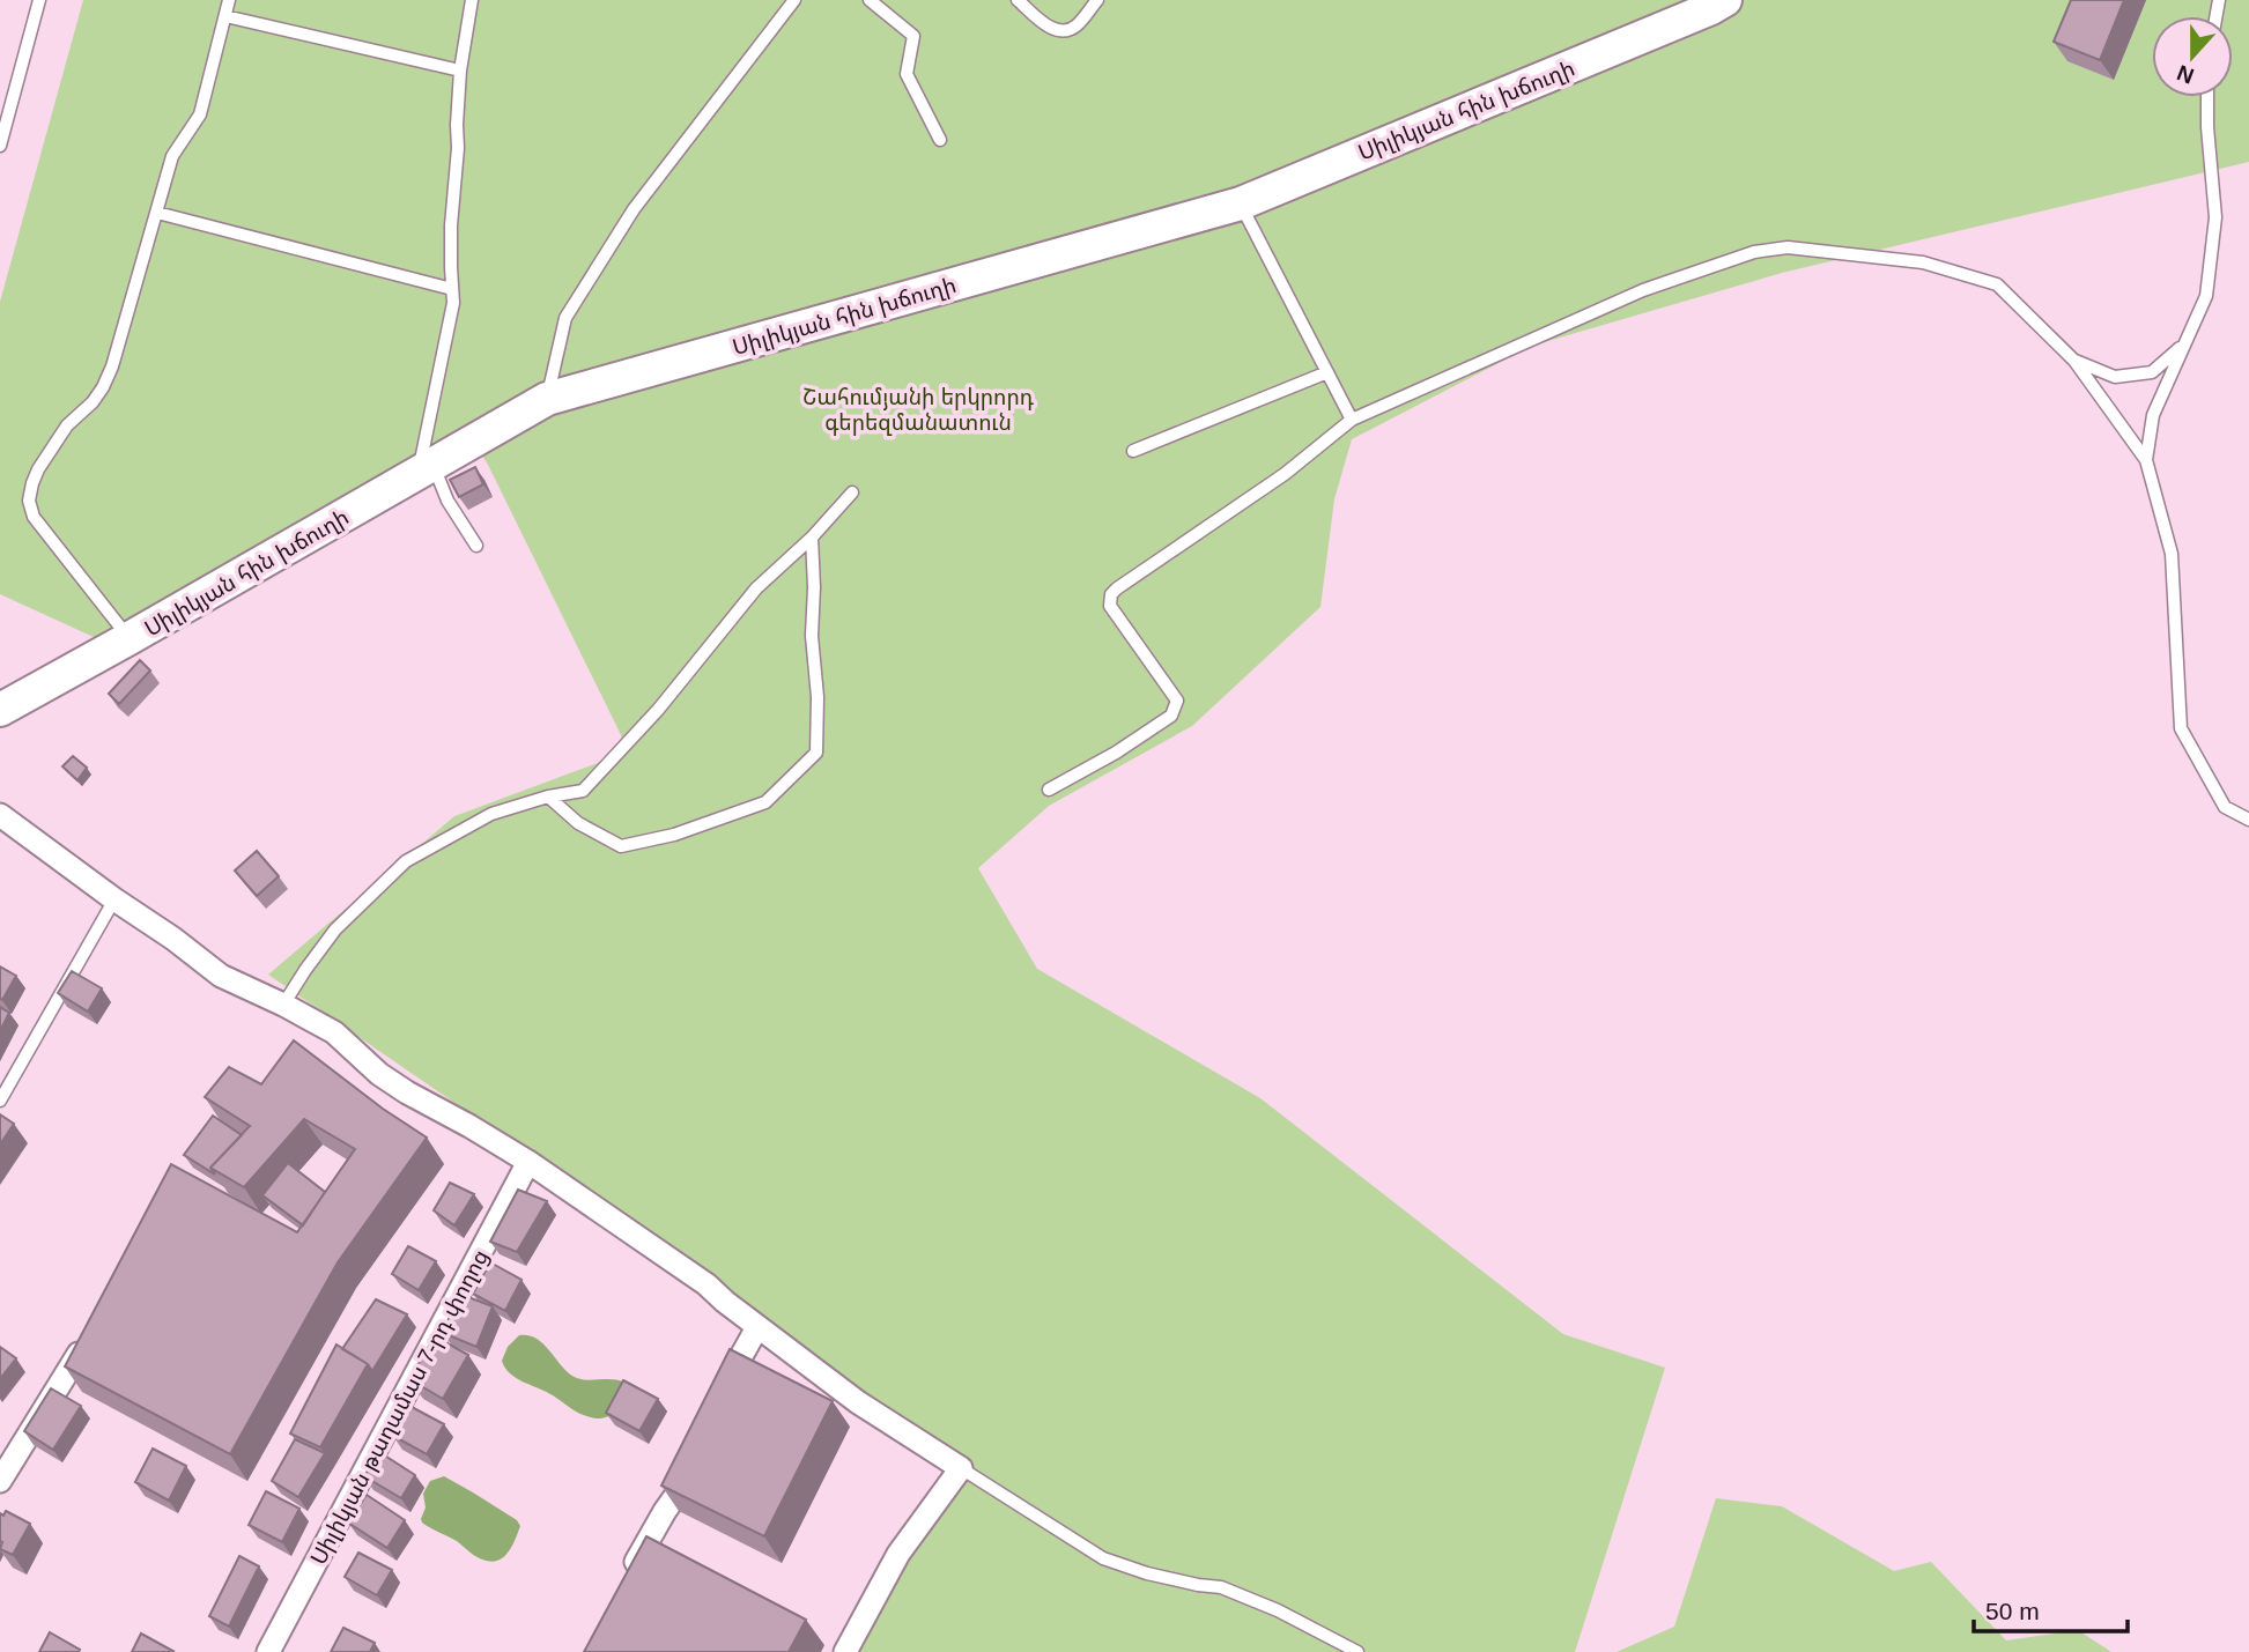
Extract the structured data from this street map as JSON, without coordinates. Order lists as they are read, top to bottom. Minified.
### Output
{"streets":{"street":["Սիլիկյան հին խճուղի","Սիլիկյան թաղամաս 7-րդ փողոց"]},"parks":["Շահումյանի երկրորդ գերեզմանատուն"],"scale_bar":"50 m","north":"bottom"}
